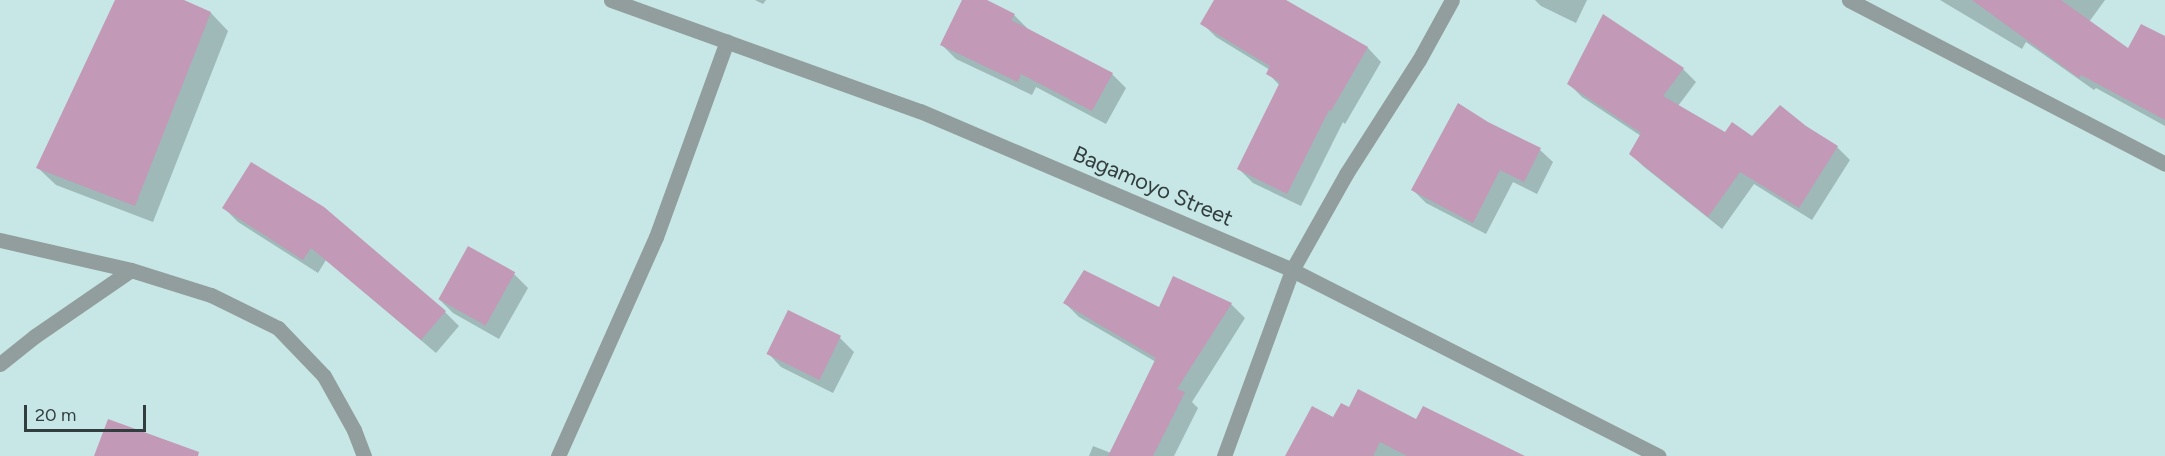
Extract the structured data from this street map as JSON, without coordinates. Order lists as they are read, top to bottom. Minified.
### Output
{"streets":{"street":["Bagamoyo Street"]},"scale_bar":"20 m"}
